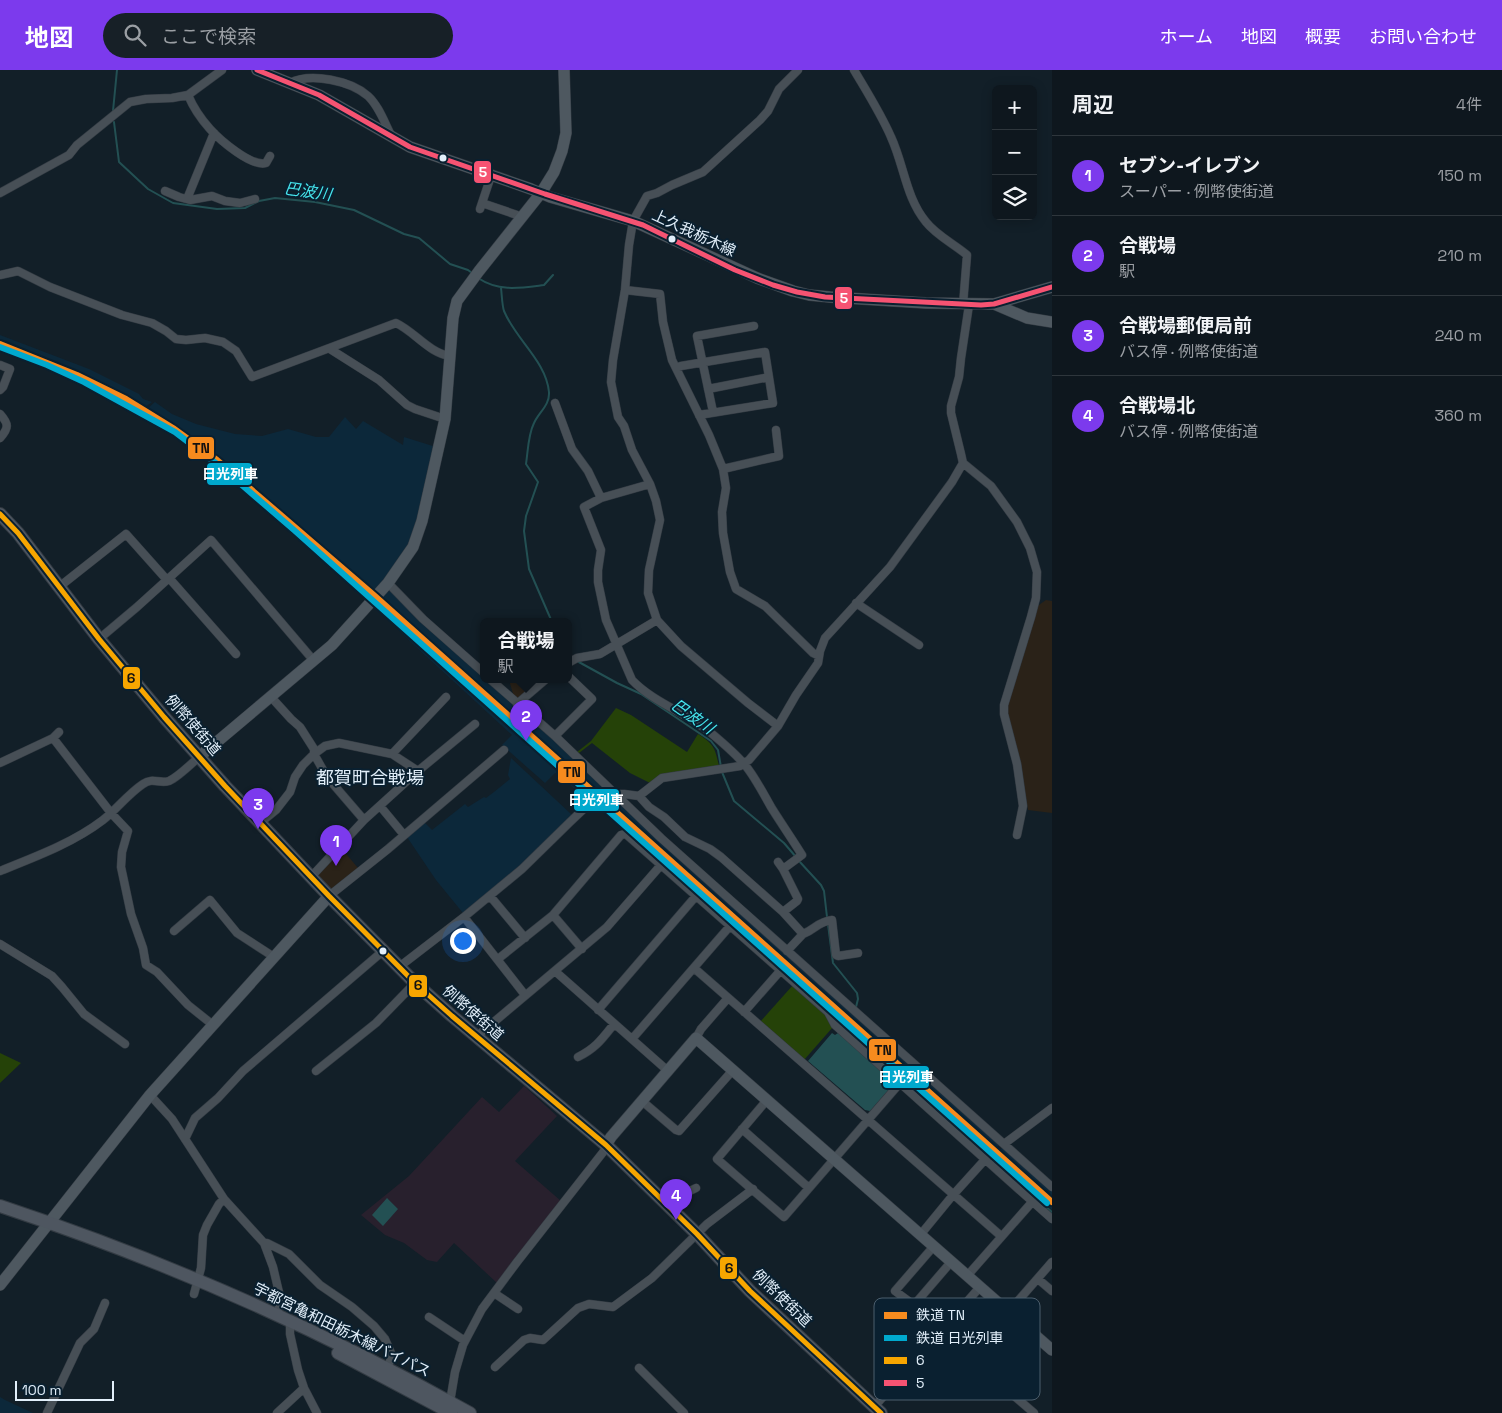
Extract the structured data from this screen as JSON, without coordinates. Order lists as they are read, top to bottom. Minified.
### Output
{"streets":{"main road":["例幣使街道","宇都宮亀和田栃木線バイパス"],"street":["上久我栃木線"]},"districts":["都賀町合戦場"],"water":["巴波川"],"lines":["transit line 5","rail line TN","rail line 日光列車","transit line 6"],"legend":["鉄道 TN","鉄道 日光列車","6","5"],"scale_bar":"100 m","page":{"header":"地図","search":"ここで検索","nav":["ホーム","地図","概要","お問い合わせ"],"heading":["周辺","4件"],"map_buttons":["+","−"],"list":[{"mark":"1","name":"セブン-イレブン","note":"スーパー · 例幣使街道","value":"150 m"},{"mark":"2","name":"合戦場","note":"駅","value":"210 m"},{"mark":"3","name":"合戦場郵便局前","note":"バス停 · 例幣使街道","value":"240 m"},{"mark":"4","name":"合戦場北","note":"バス停 · 例幣使街道","value":"360 m"}],"popup":["合戦場","駅"],"pins":["2","3","1","4"],"scale":"100 m"}}
